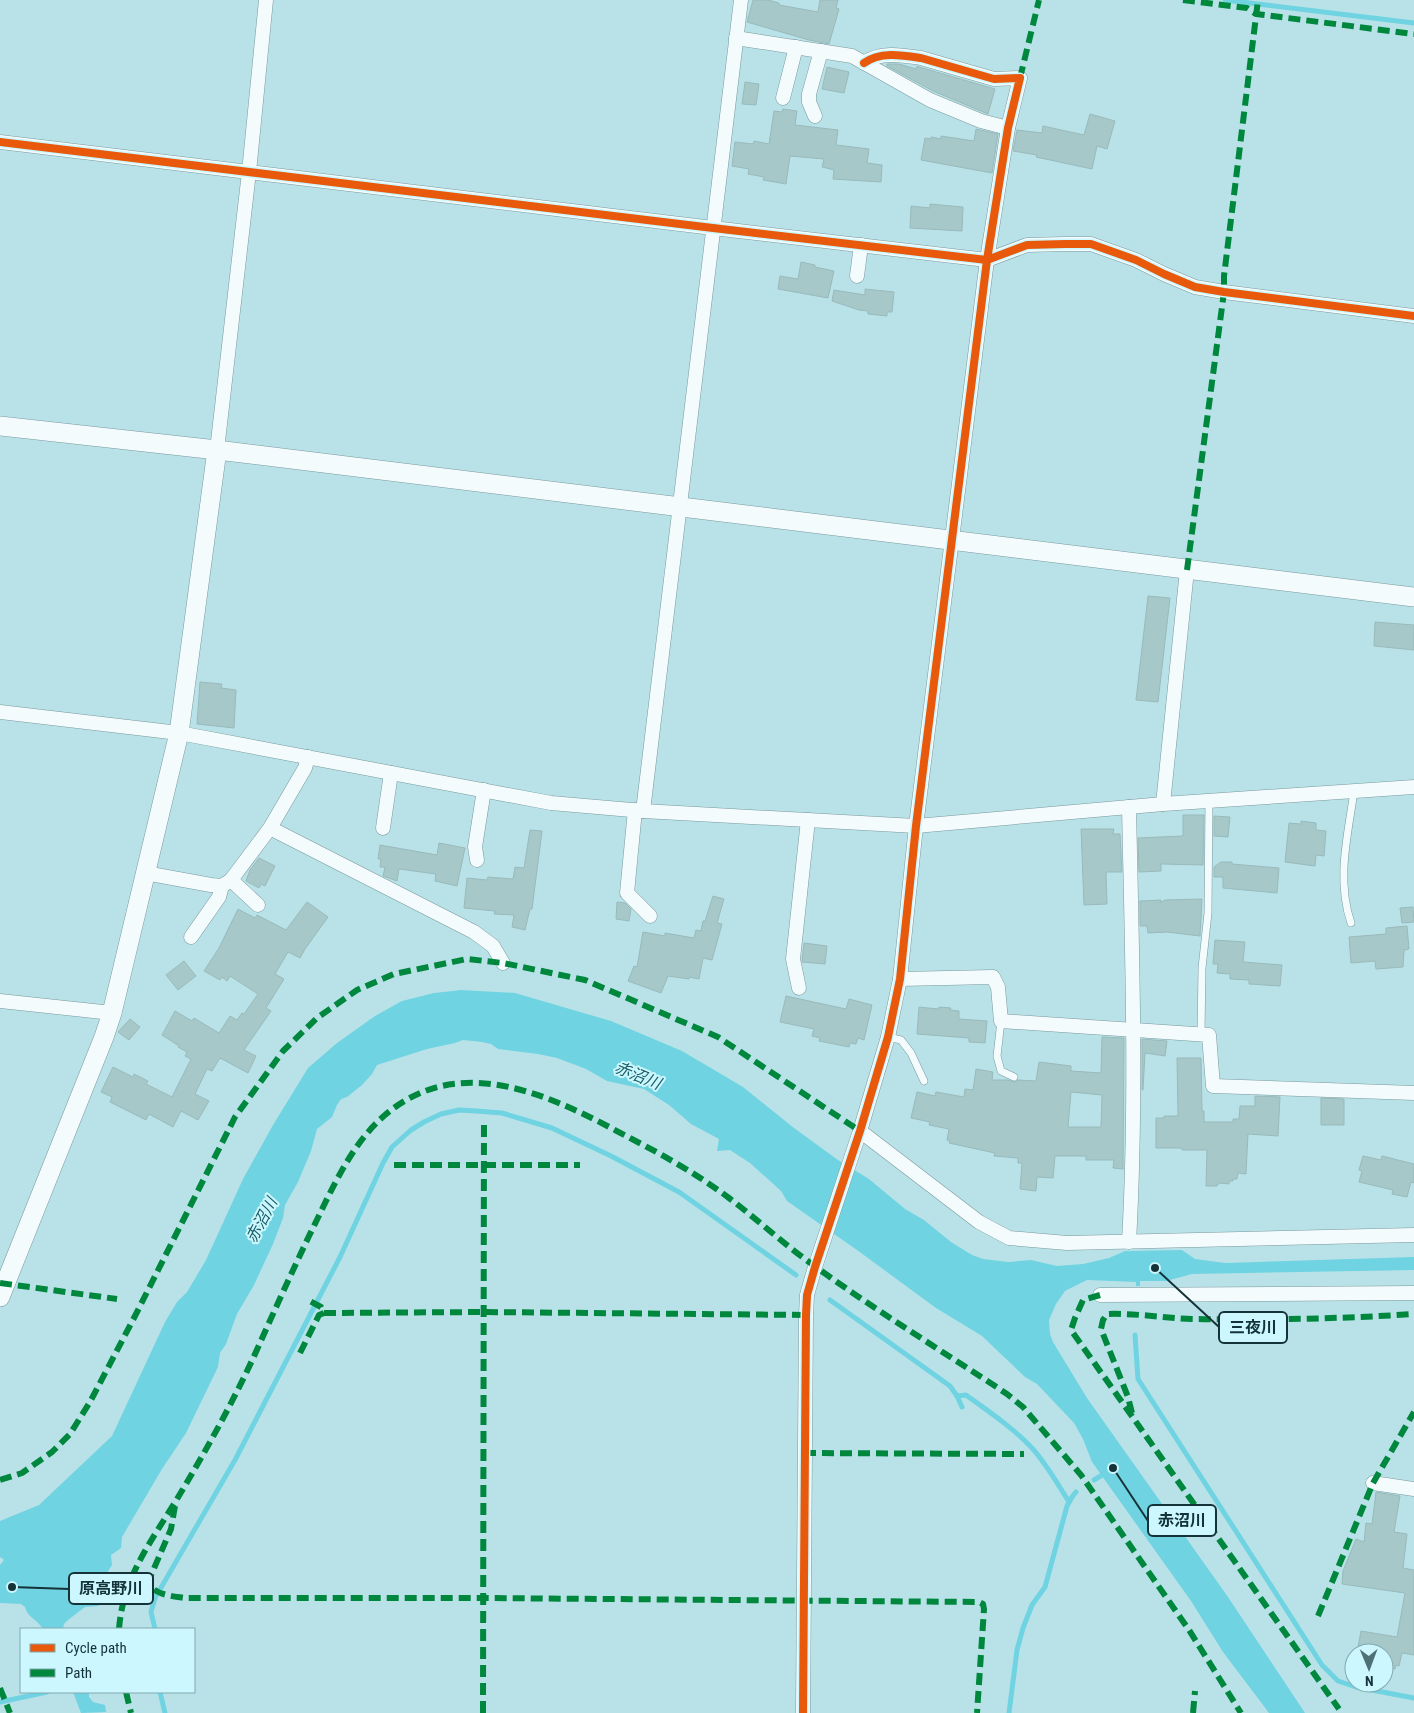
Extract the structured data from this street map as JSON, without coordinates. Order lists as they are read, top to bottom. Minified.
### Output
{"water":["赤沼川"],"places":["三夜川","赤沼川","原高野川"],"legend":["Cycle path","Path"],"north":"bottom"}
